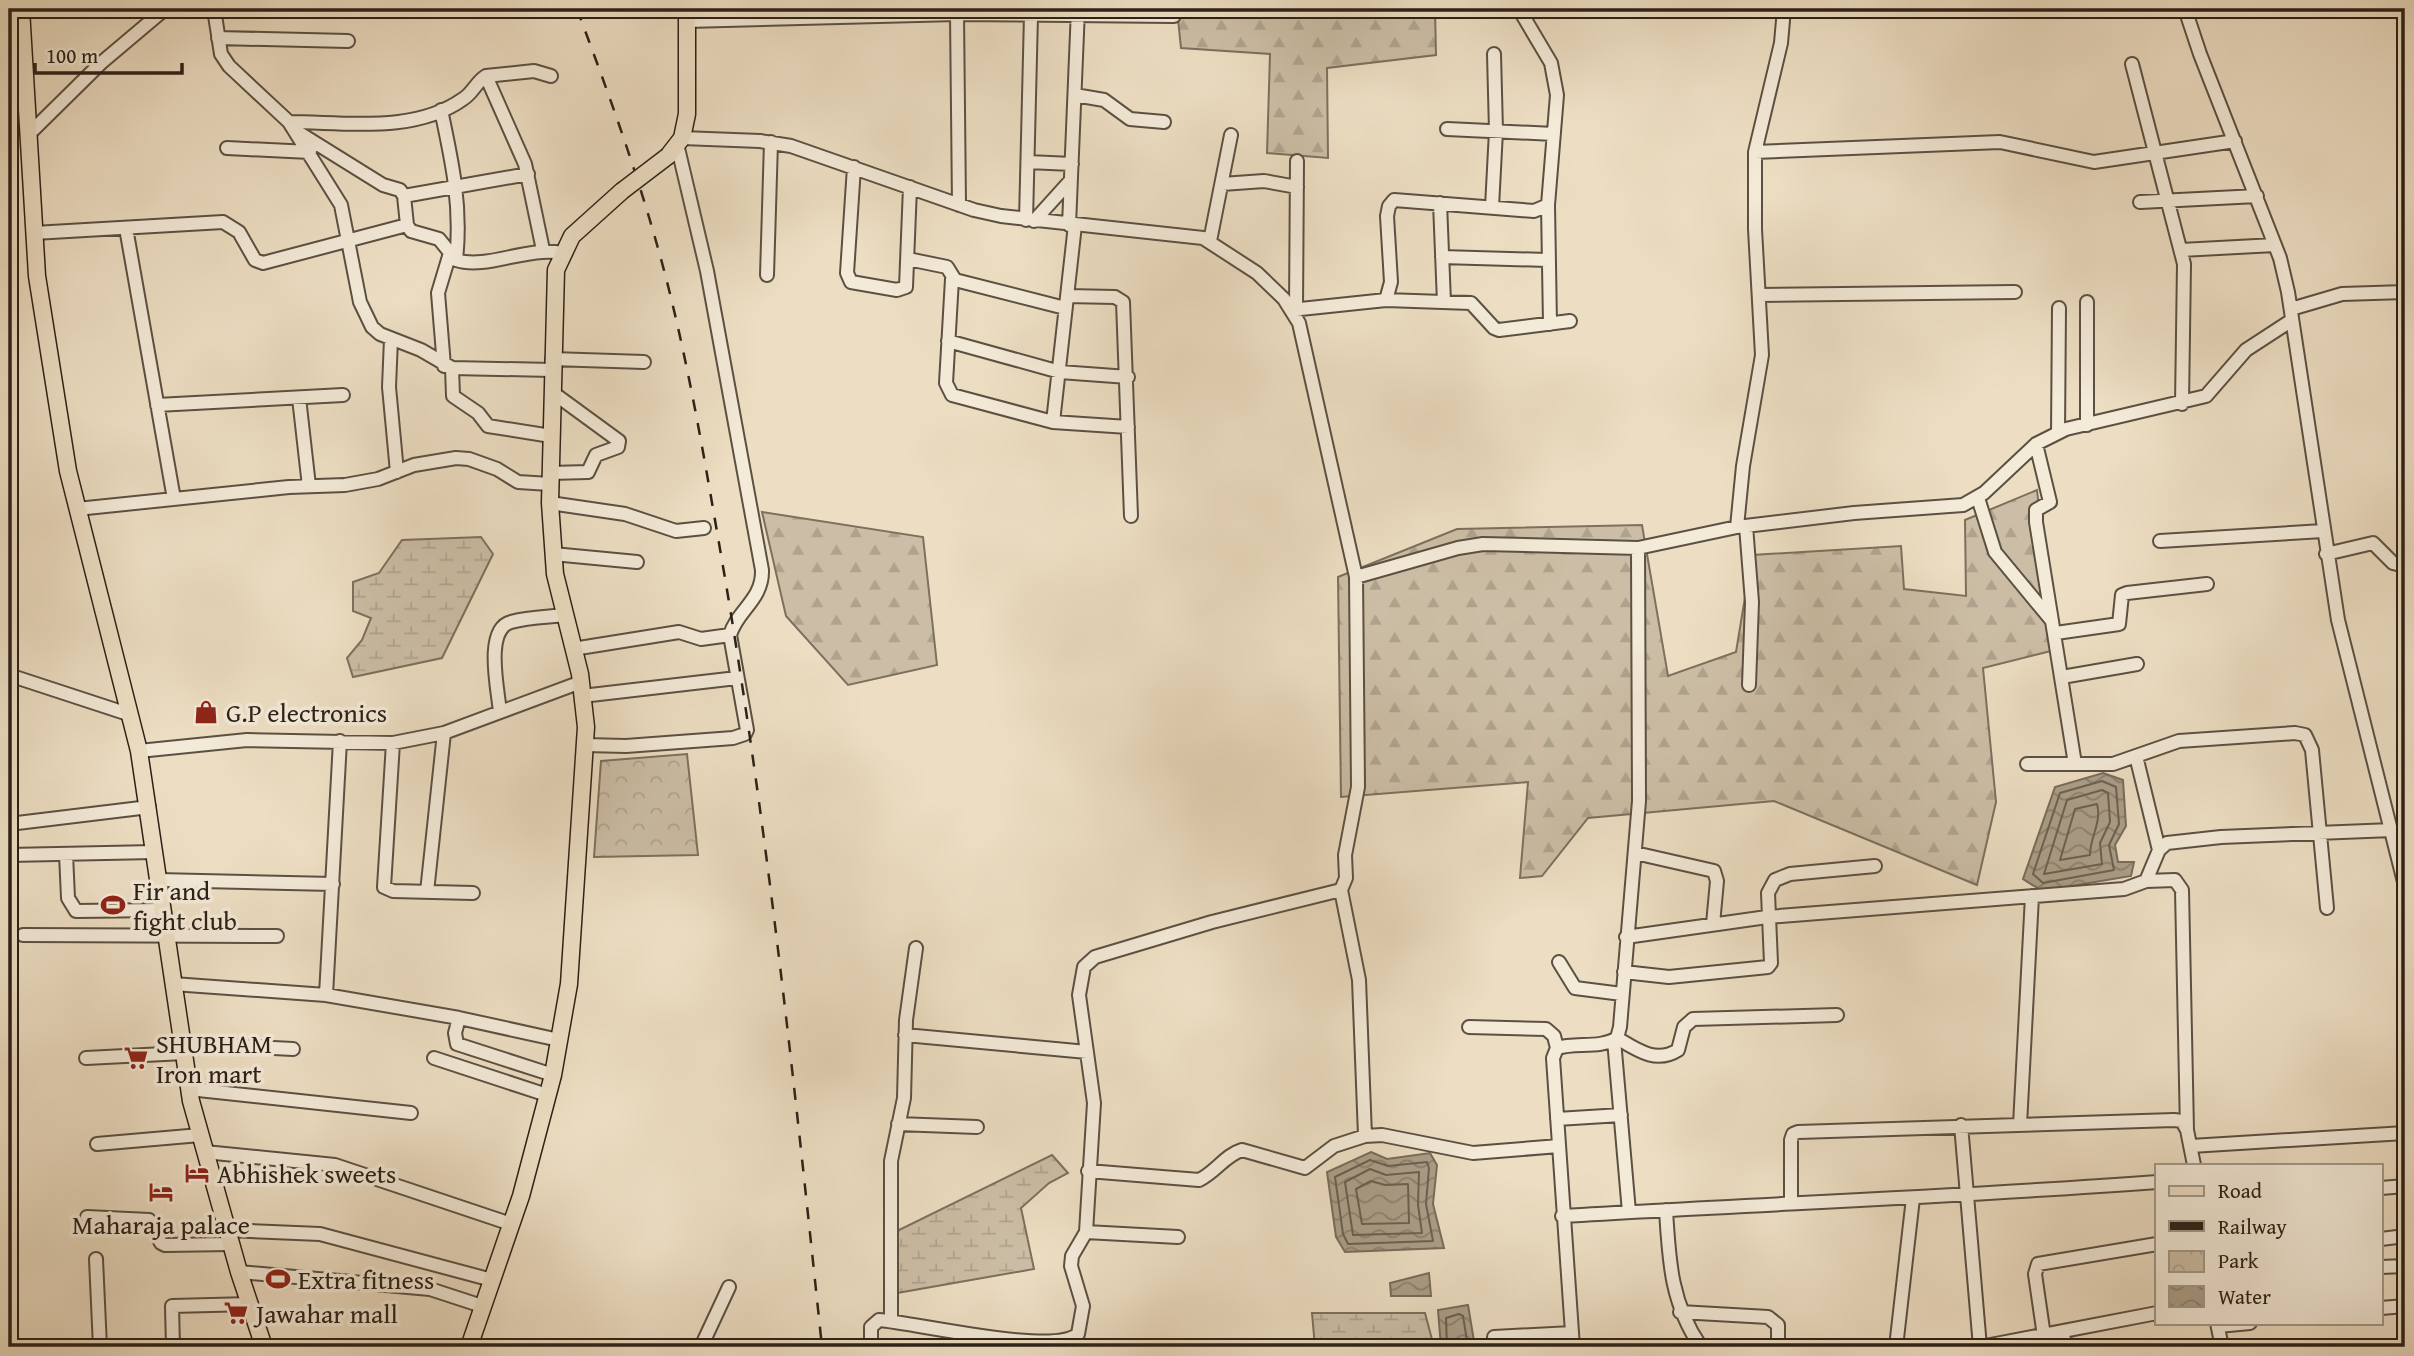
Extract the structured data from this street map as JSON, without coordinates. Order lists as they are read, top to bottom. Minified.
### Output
{"places":{"shop":["G.P electronics"],"sports":["Fir and fight club","Extra fitness"],"supermarket":["SHUBHAM Iron mart","Jawahar mall"],"hotel":["Abhishek sweets","Maharaja palace"]},"legend":["Road","Railway","Park","Water"],"scale_bar":"100 m"}
